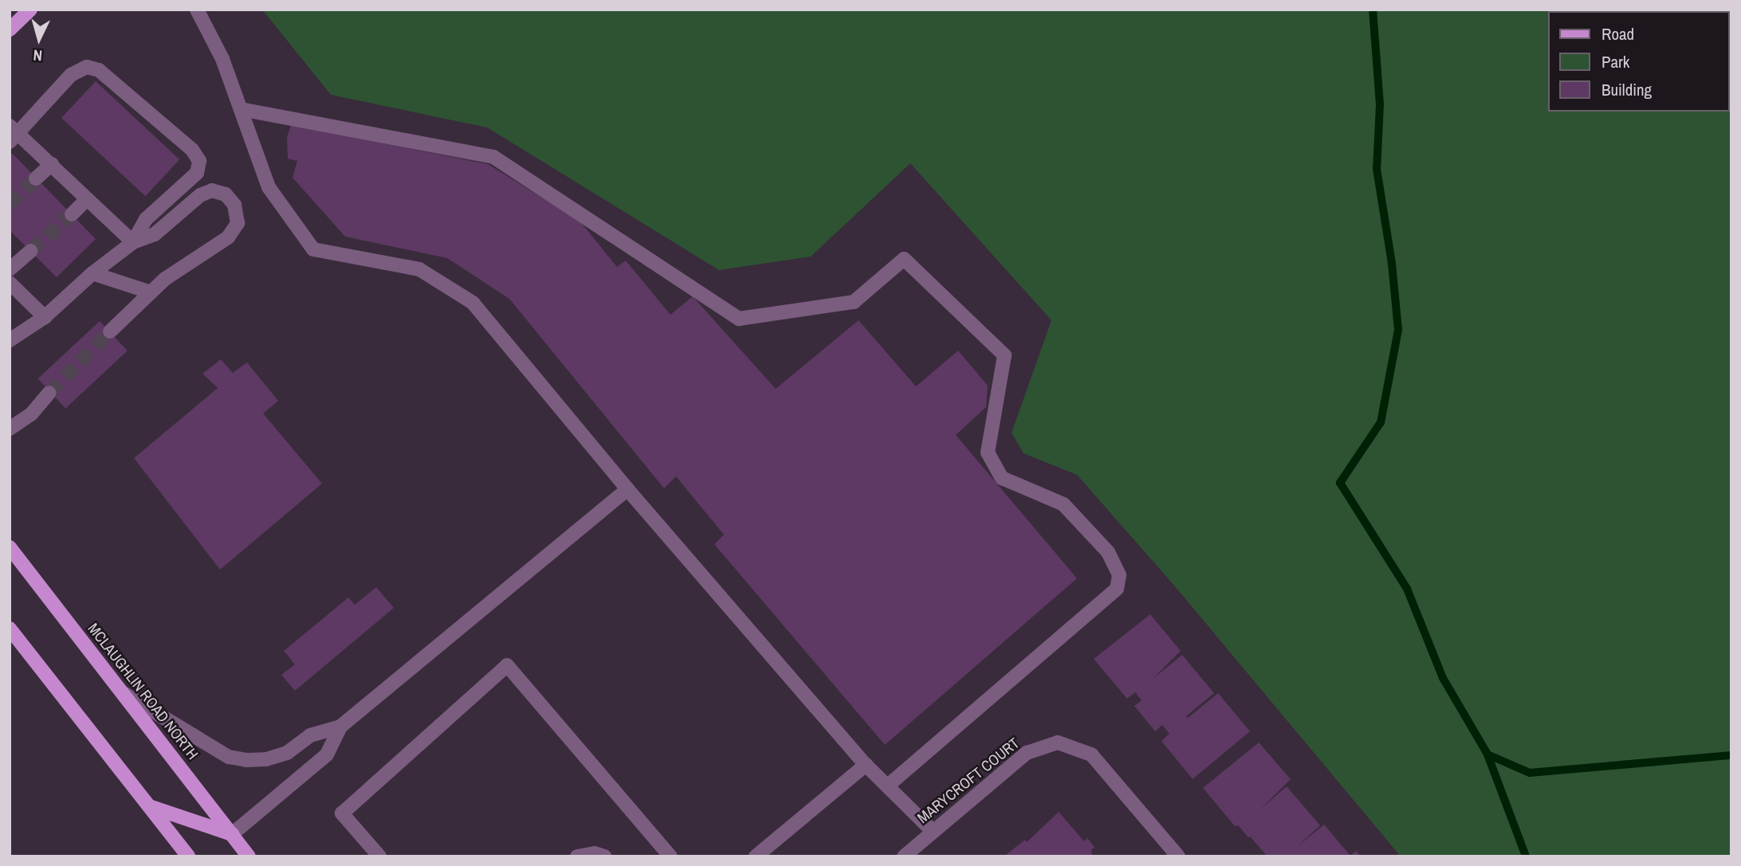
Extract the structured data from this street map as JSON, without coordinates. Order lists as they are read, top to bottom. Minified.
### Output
{"streets":{"main road":["MCLAUGHLIN ROAD NORTH"],"street":["MARYCROFT COURT"]},"legend":["Road","Park","Building"],"north":"bottom"}
